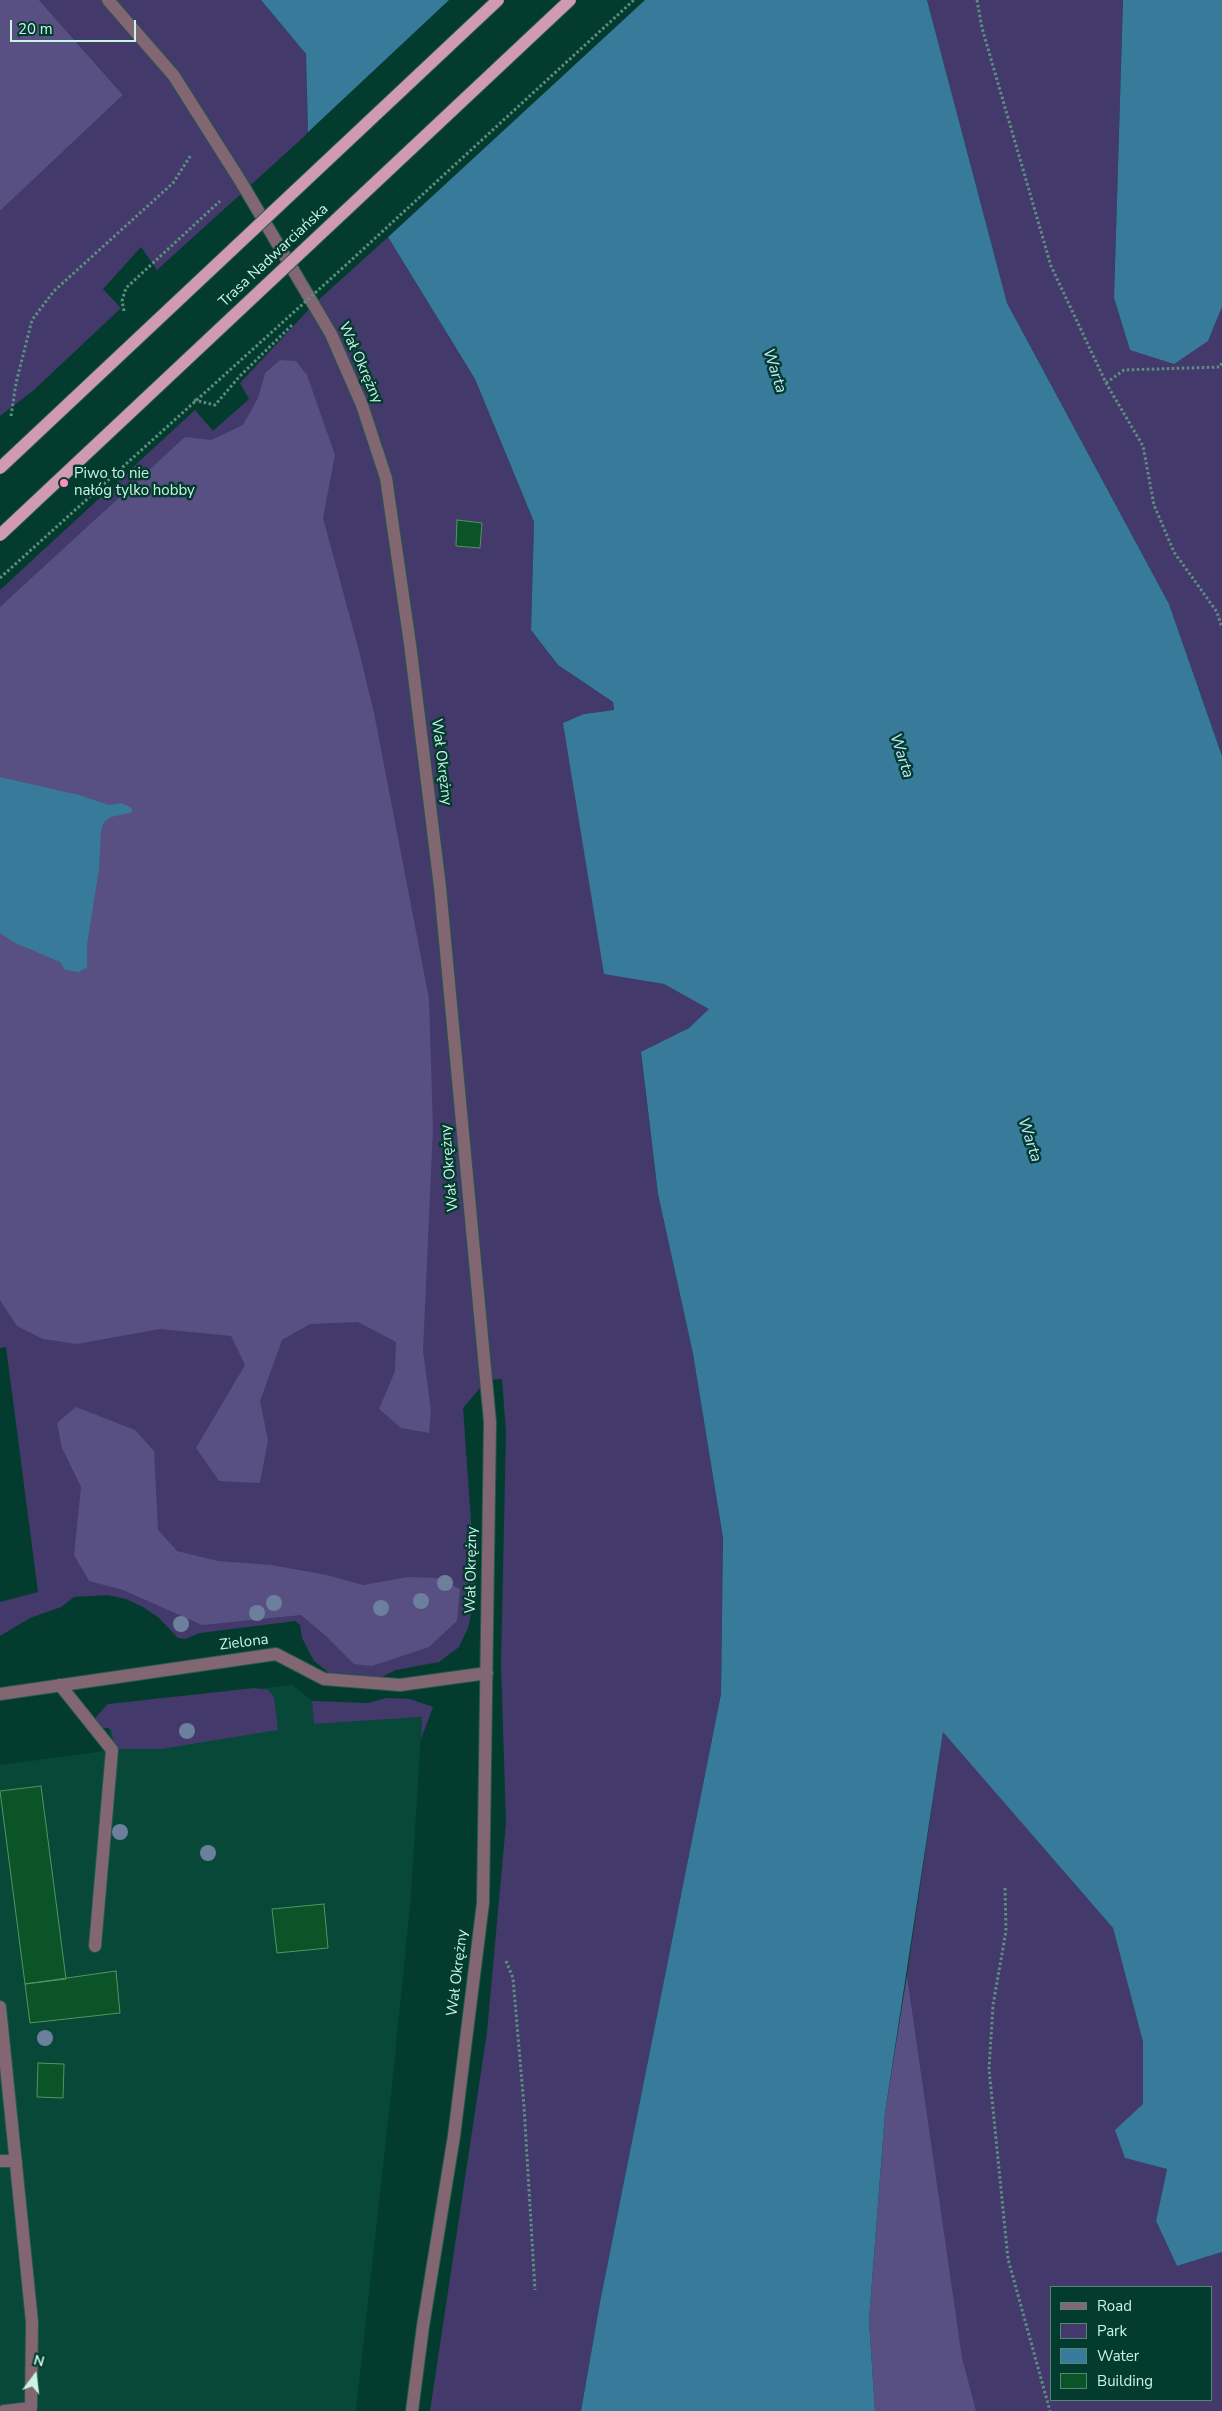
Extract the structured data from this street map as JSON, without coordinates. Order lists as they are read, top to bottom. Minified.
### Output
{"streets":{"main road":["Trasa Nadwarciańska"],"street":["Wał Okrężny","Zielona"]},"crossings":[["Wał Okrężny","Zielona"]],"water":["Warta"],"places":["Piwo to nie nałóg tylko hobby"],"legend":["Road","Park","Water","Building"],"scale_bar":"20 m","north":"top"}
